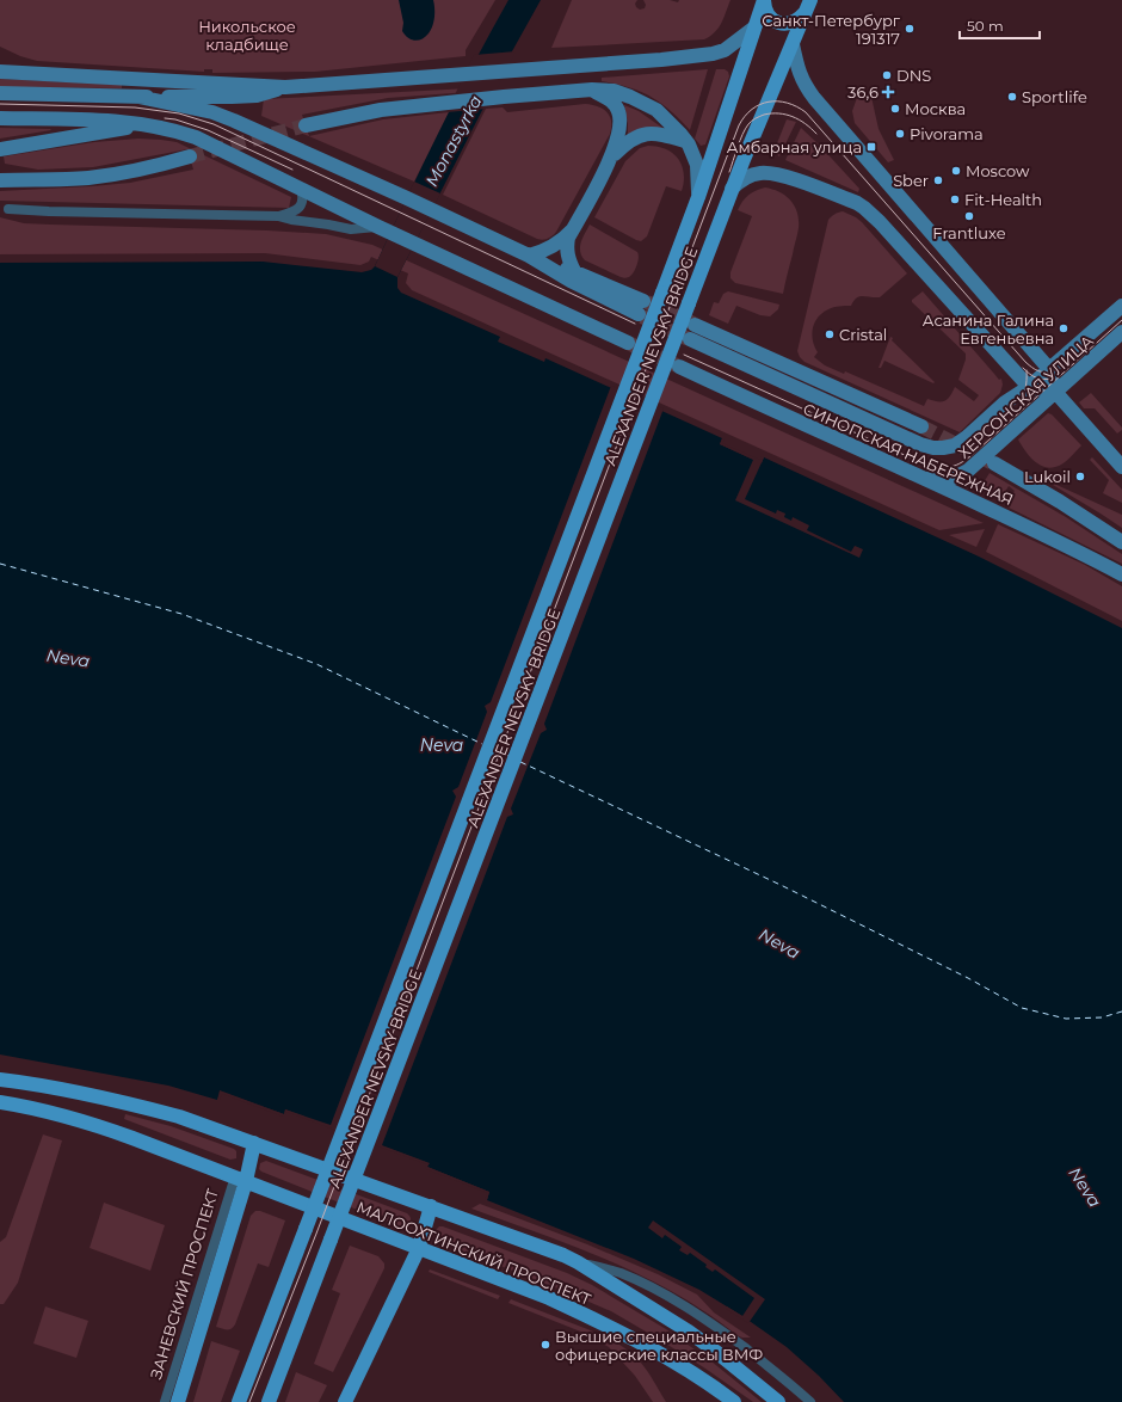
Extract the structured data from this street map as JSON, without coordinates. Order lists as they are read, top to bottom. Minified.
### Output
{"streets":{"main road":["ALEXANDER NEVSKY BRIDGE","ХЕРСОНСКАЯ УЛИЦА","СИНОПСКАЯ НАБЕРЕЖНАЯ","МАЛООХТИНСКИЙ ПРОСПЕКТ"],"street":["ЗАНЕВСКИЙ ПРОСПЕКТ"]},"crossings":[["ХЕРСОНСКАЯ УЛИЦА","СИНОПСКАЯ НАБЕРЕЖНАЯ"],["МАЛООХТИНСКИЙ ПРОСПЕКТ","ЗАНЕВСКИЙ ПРОСПЕКТ"]],"water":["Monastyrka","Neva"],"parks":["Никольское кладбище"],"places":{"other":["Санкт-Петербург 191317","DNS","Sportlife","Москва","Pivorama","Moscow","Sber","Fit-Health","Frantluxe","Асанина Галина Евгеньевна","Cristal","Lukoil","Высшие специальные офицерские классы ВМФ"],"health":["36,6"],"transit":["Амбарная улица"]},"scale_bar":"50 m"}
